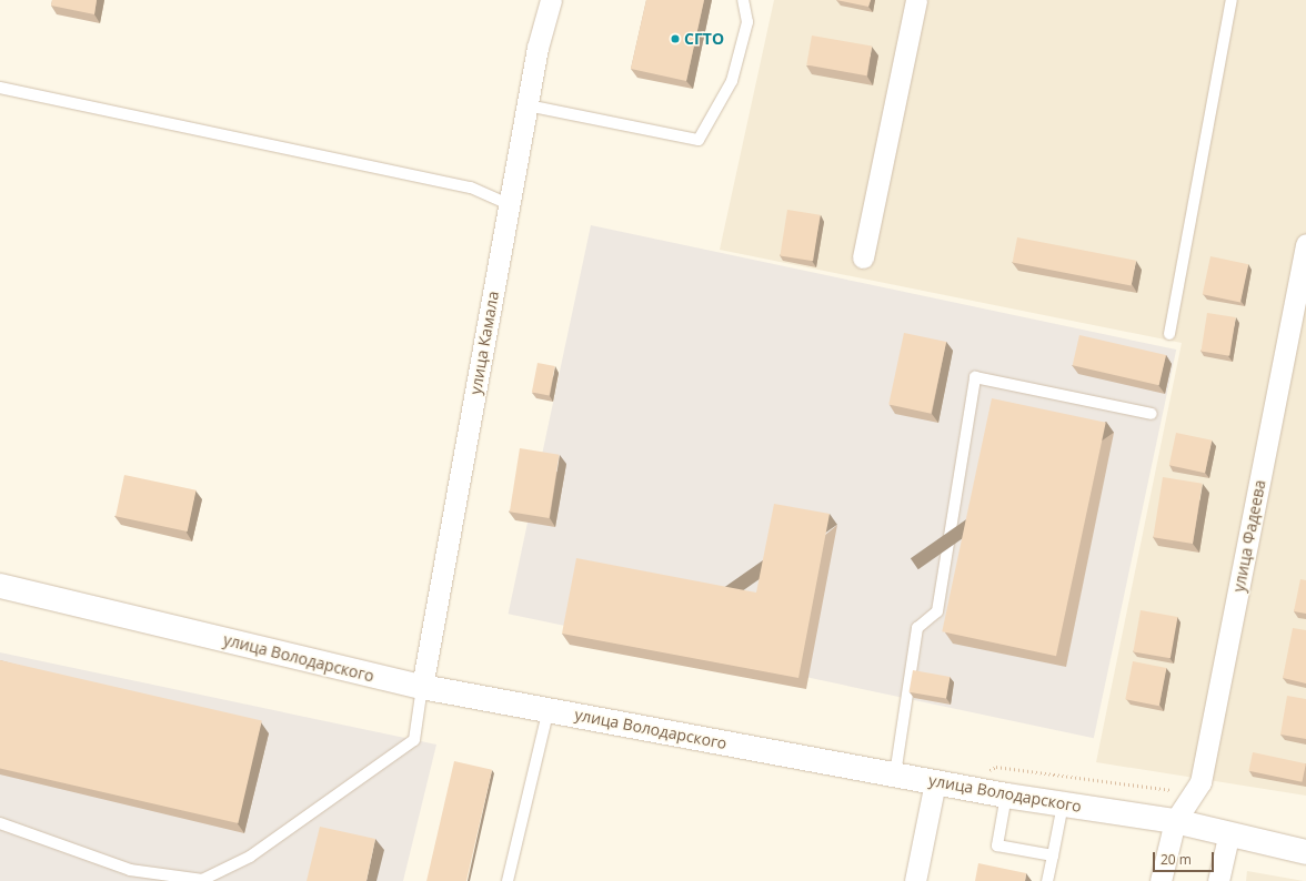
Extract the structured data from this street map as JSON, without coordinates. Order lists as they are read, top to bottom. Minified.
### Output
{"streets":{"street":["улица Камала","улица Фадеева","улица Володарского"]},"crossings":[["улица Камала","улица Володарского"],["улица Фадеева","улица Володарского"]],"places":["СГТО"],"scale_bar":"20 m"}
